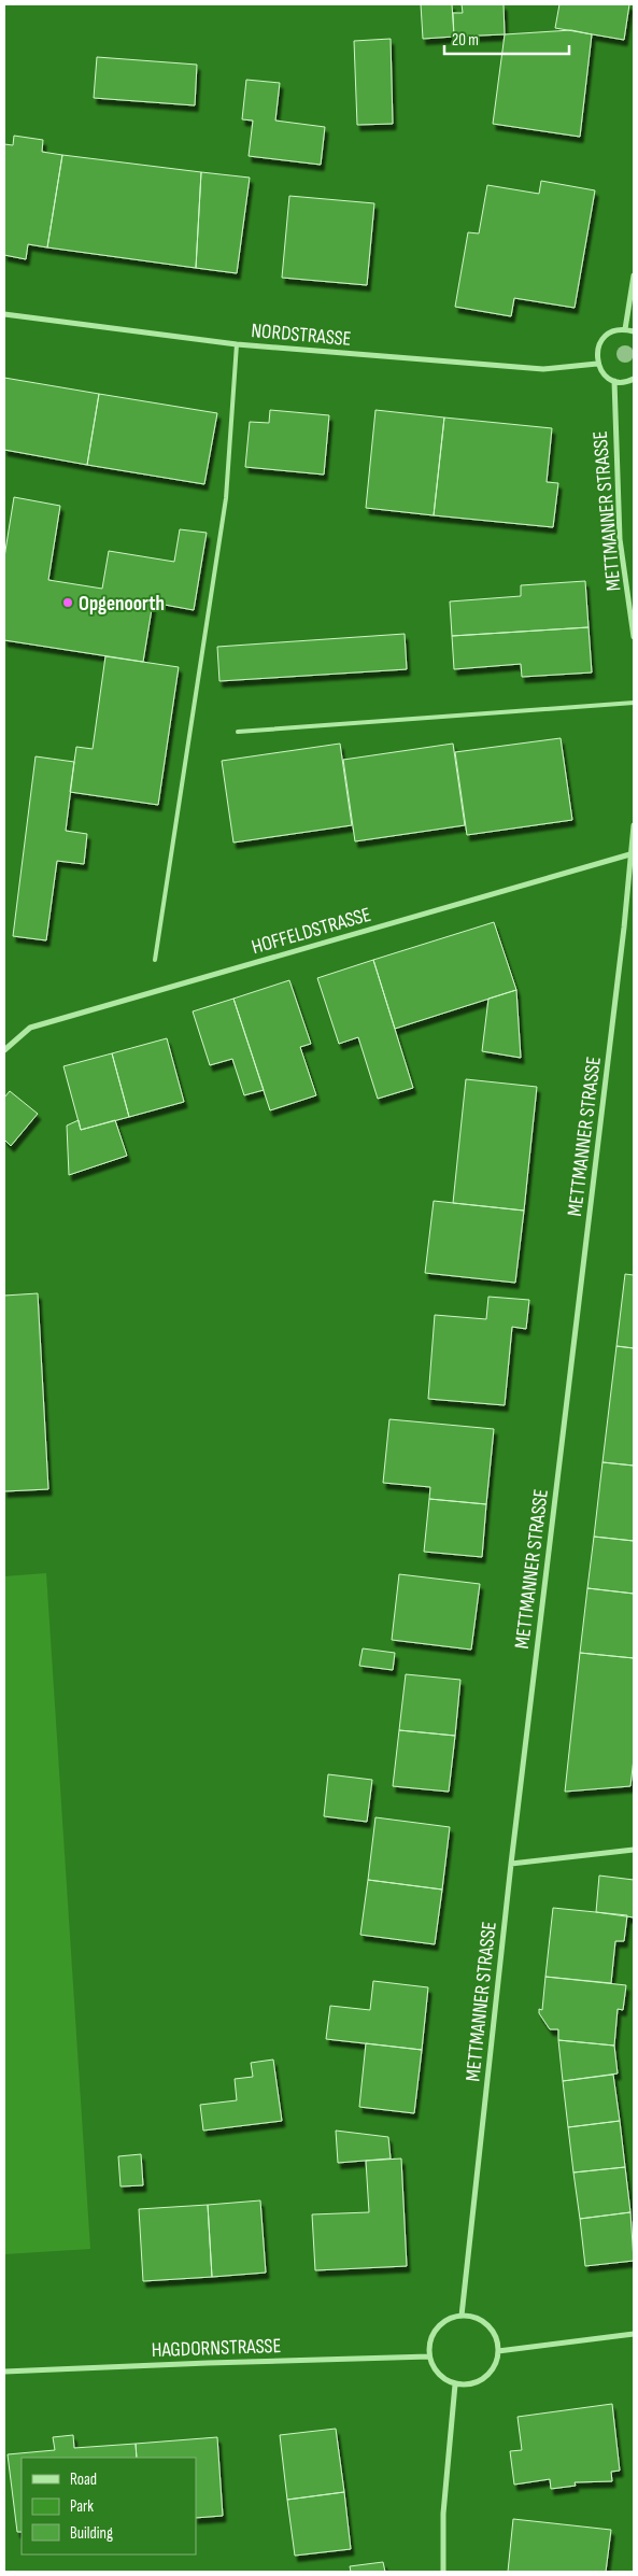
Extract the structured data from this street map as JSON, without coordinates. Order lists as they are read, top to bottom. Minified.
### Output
{"streets":{"street":["NORDSTRASSE","METTMANNER STRASSE","HOFFELDSTRASSE","HAGDORNSTRASSE"]},"crossings":[["METTMANNER STRASSE","HOFFELDSTRASSE"],["METTMANNER STRASSE","HAGDORNSTRASSE"]],"places":["Opgenoorth"],"legend":["Road","Park","Building"],"scale_bar":"20 m"}
